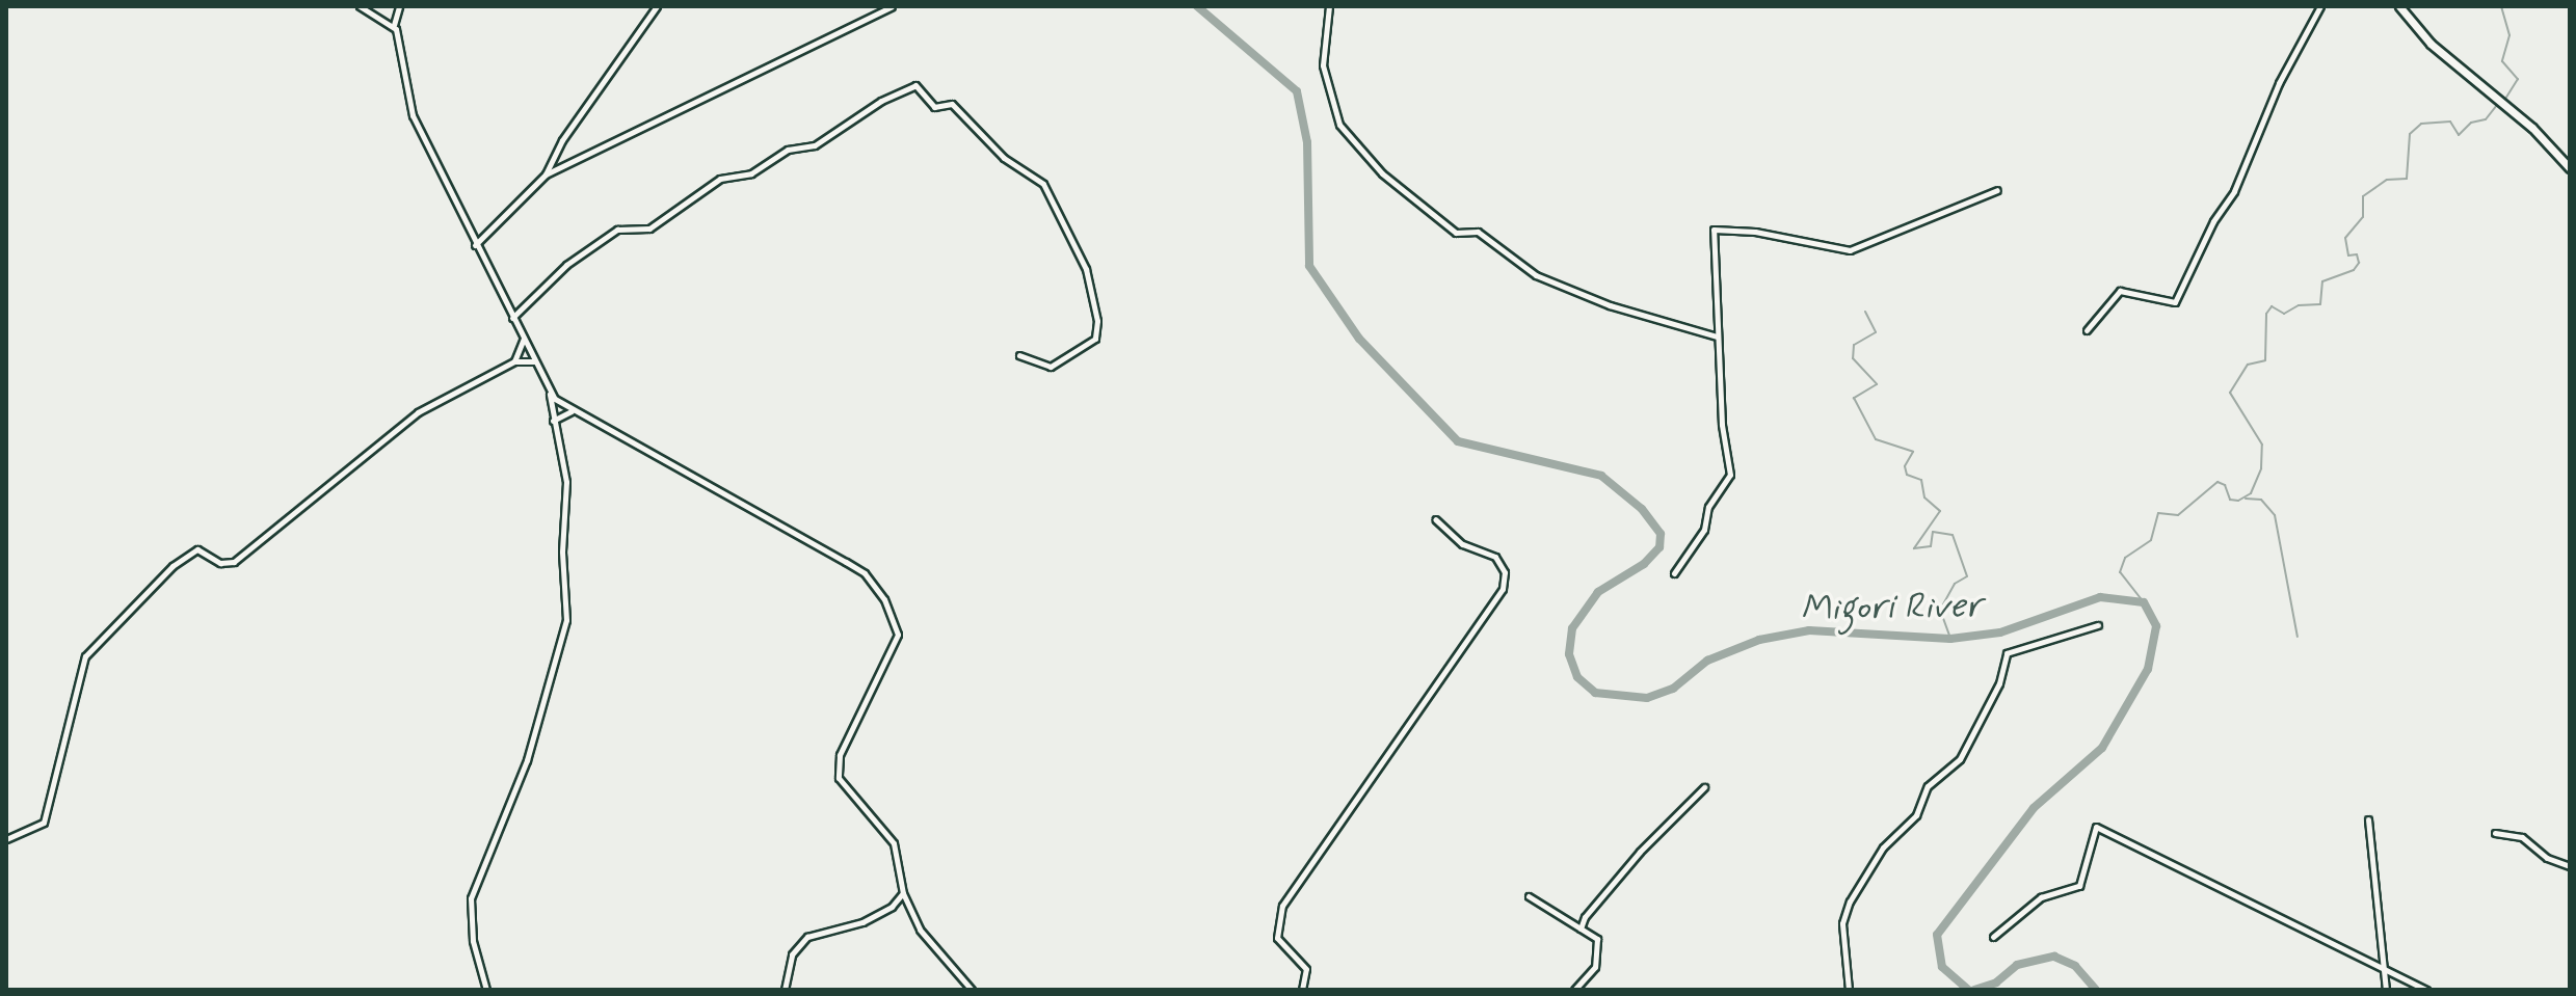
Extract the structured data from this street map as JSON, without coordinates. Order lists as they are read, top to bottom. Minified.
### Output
{"water":["Migori River"]}
